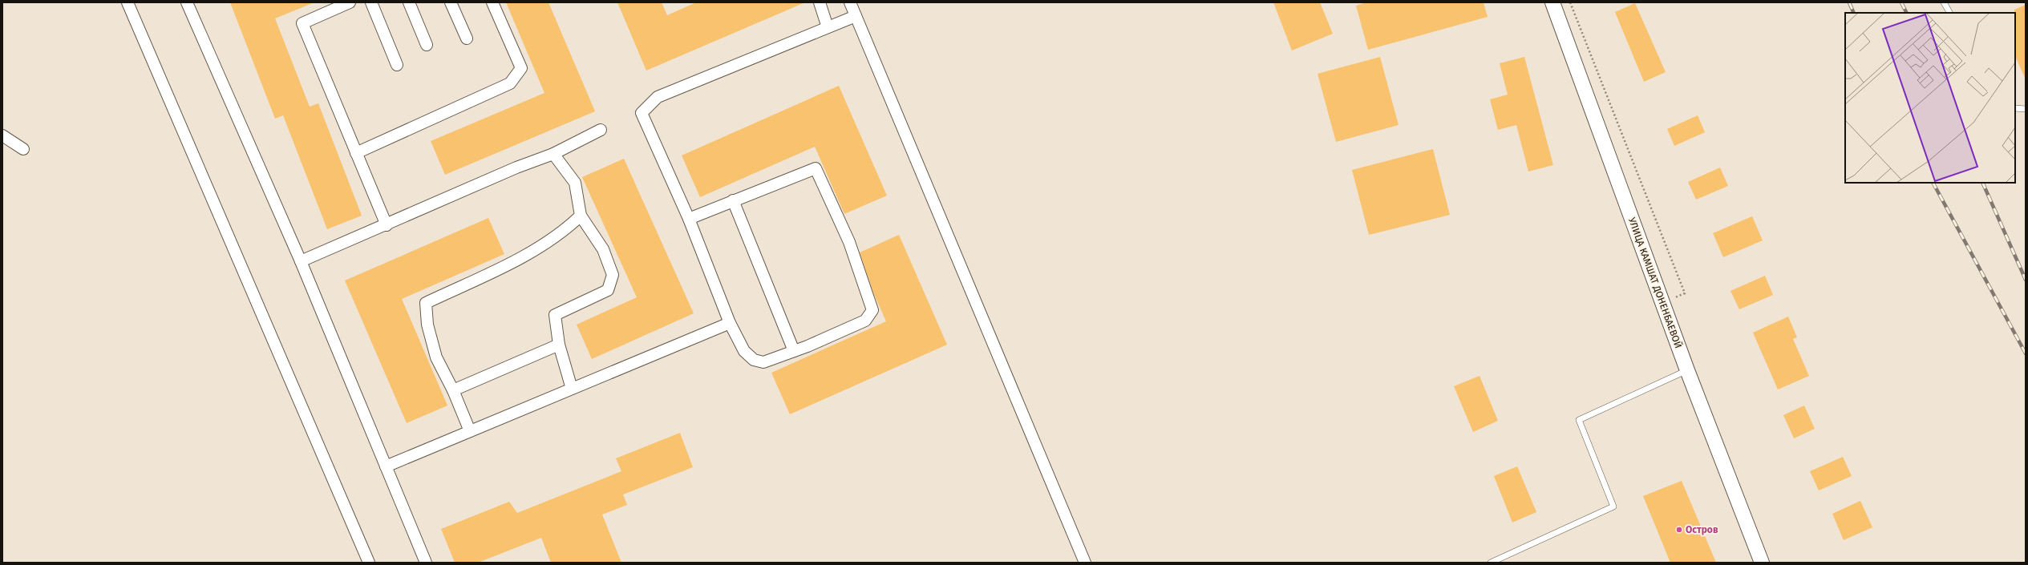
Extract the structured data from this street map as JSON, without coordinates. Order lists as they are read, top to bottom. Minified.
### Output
{"streets":{"street":["УЛИЦА КАМШАТ ДОНЕНБАЕВОЙ"]},"places":["Остров"]}
